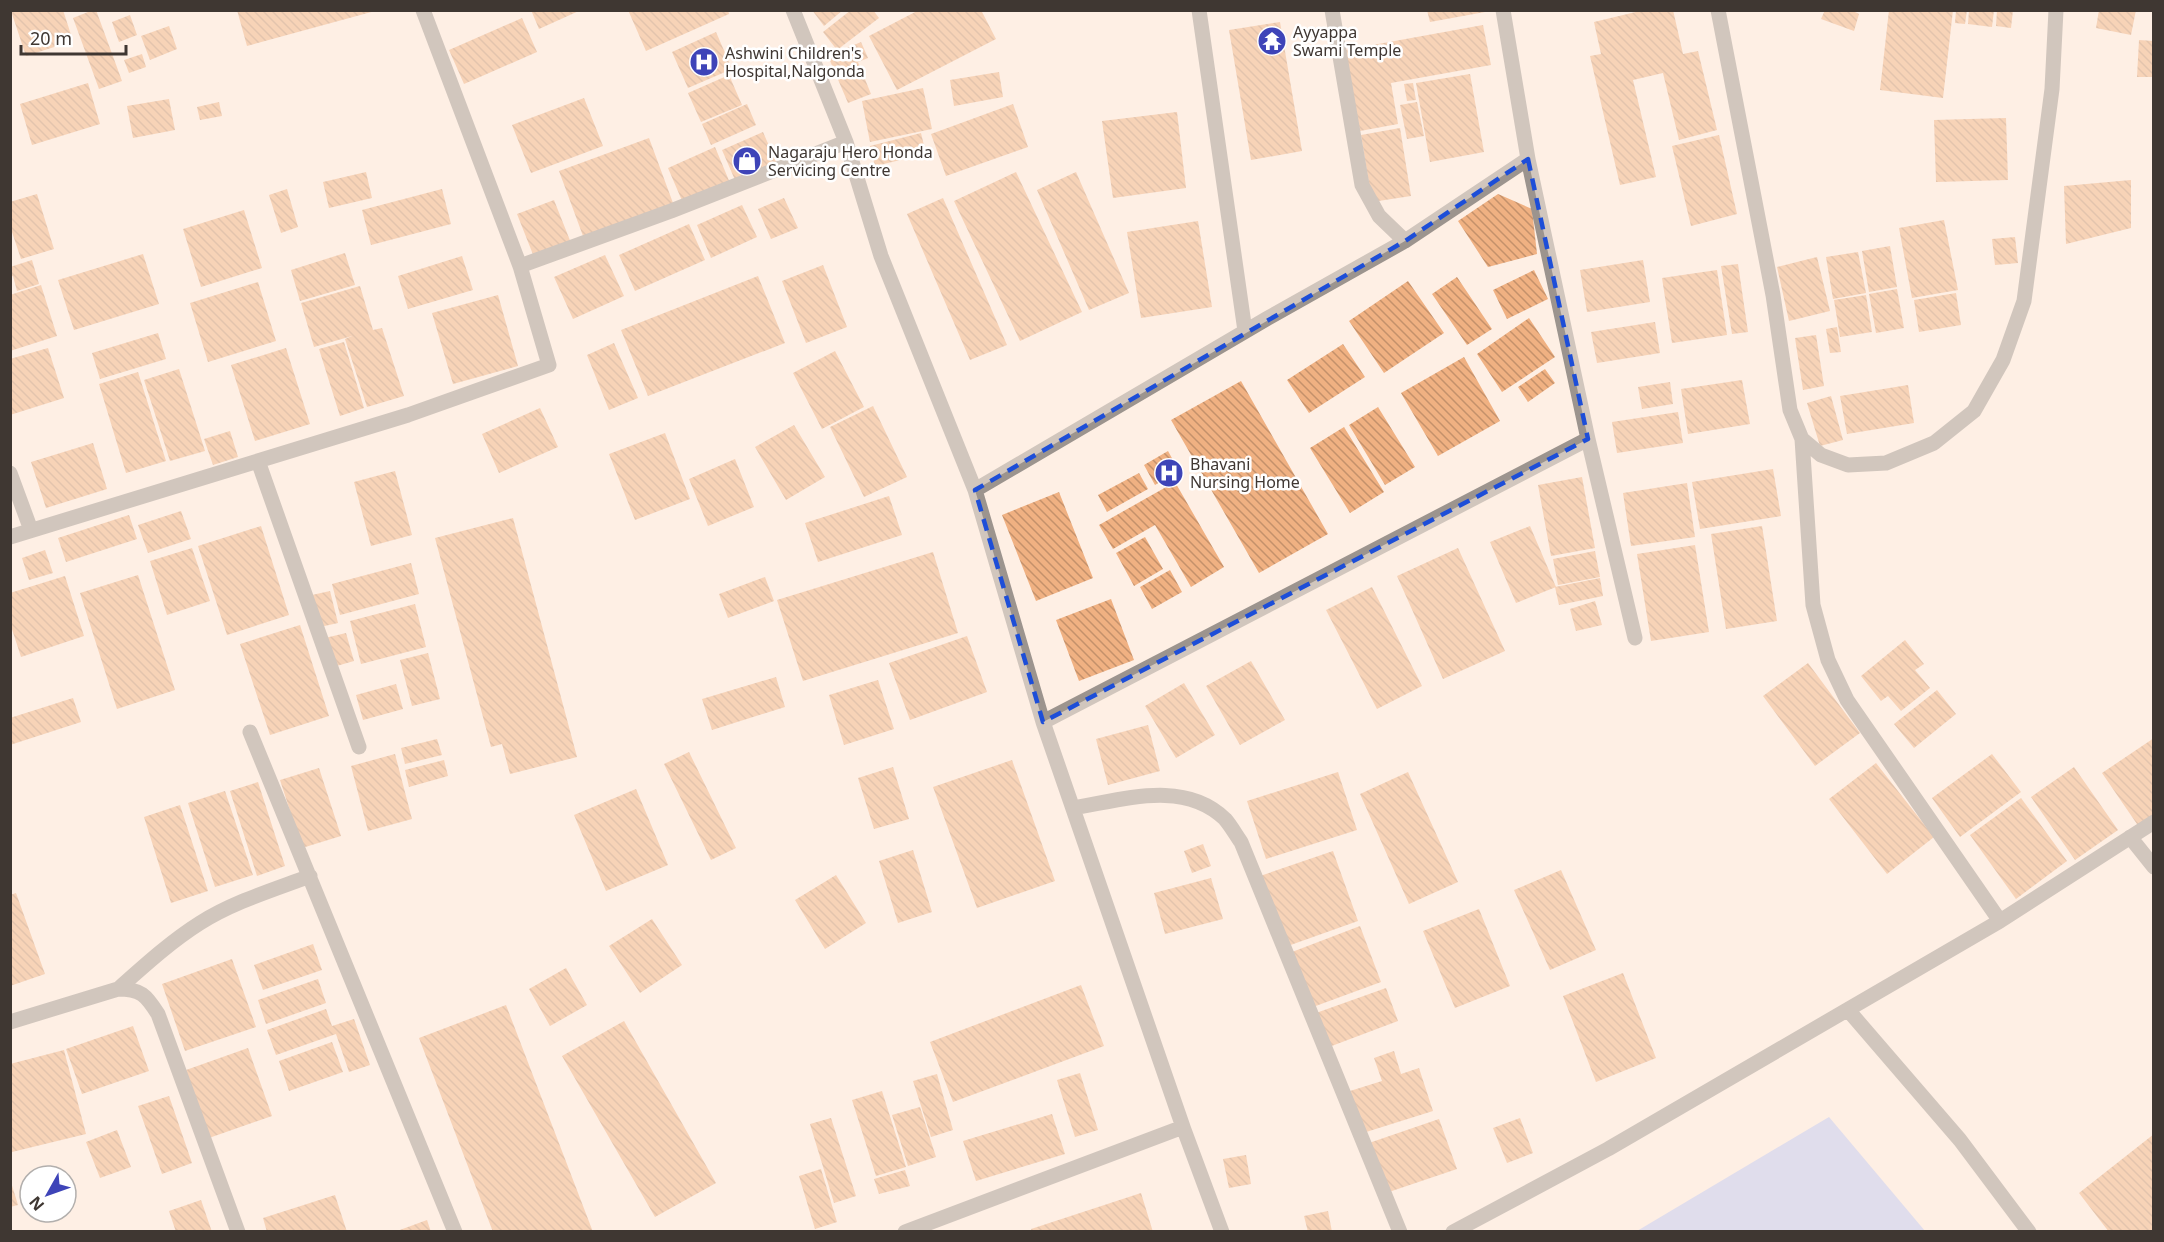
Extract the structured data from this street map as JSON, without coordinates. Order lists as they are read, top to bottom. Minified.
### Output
{"places":{"temple":["Ayyappa Swami Temple"],"hospital":["Ashwini Children's Hospital,Nalgonda","Bhavani Nursing Home"],"shop":["Nagaraju Hero Honda Servicing Centre"]},"scale_bar":"20 m","north":"bottom left"}
